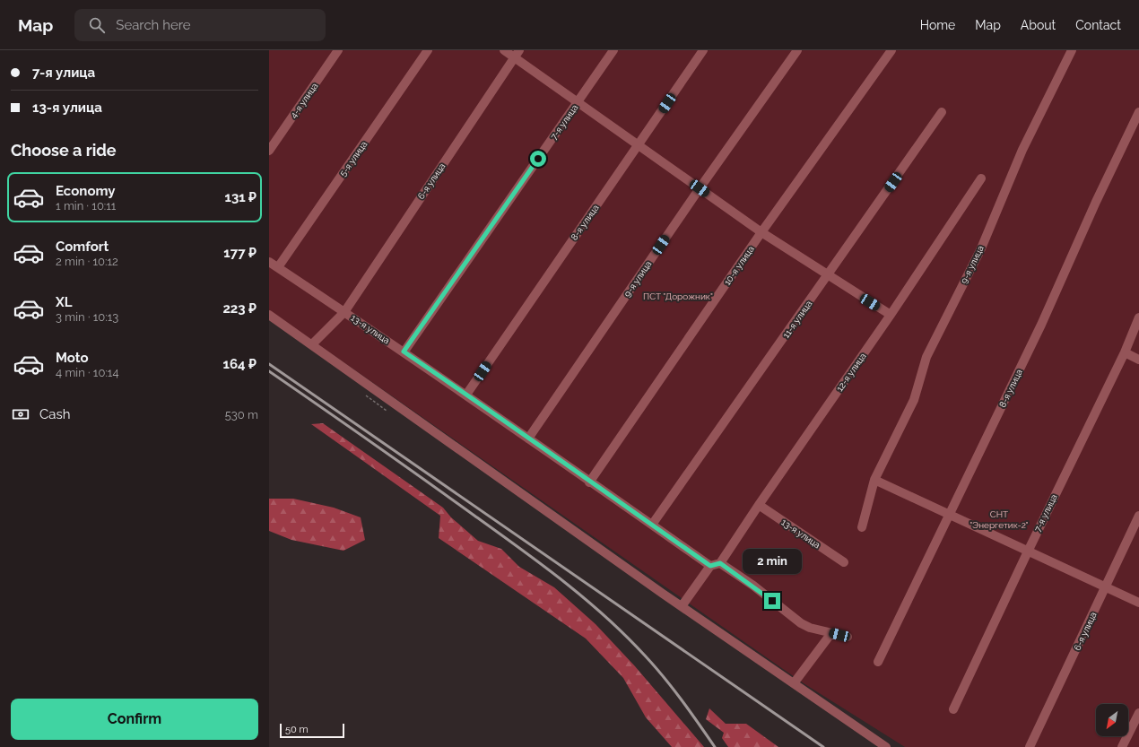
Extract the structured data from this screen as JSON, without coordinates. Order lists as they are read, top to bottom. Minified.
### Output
{"streets":{"street":["4-я улица","7-я улица","5-я улица","6-я улица","8-я улица","9-я улица","10-я улица","11-я улица","13-я улица","12-я улица"]},"crossings":[["7-я улица","13-я улица"],["5-я улица","13-я улица"],["6-я улица","13-я улица"],["8-я улица","13-я улица"],["9-я улица","13-я улица"],["10-я улица","13-я улица"],["11-я улица","13-я улица"],["13-я улица","12-я улица"]],"parks":["ПСТ \"Дорожник\"","СHТ \"Энергетик-2\""],"scale_bar":"50 m","north":"bottom left","page":{"header":"Map","search":"Search here","nav":["Home","Map","About","Contact"],"banner":["7-я улица","13-я улица"],"heading":"Choose a ride","list":[{"name":"Economy","note":"1 min · 10:11","value":"131 ₽"},{"name":"Comfort","note":"2 min · 10:12","value":"177 ₽"},{"name":"XL","note":"3 min · 10:13","value":"223 ₽"},{"name":"Moto","note":"4 min · 10:14","value":"164 ₽"}],"pay":["Cash","530 m"],"bubble":"2 min","buttons":"Confirm","scale":"50 m"}}
